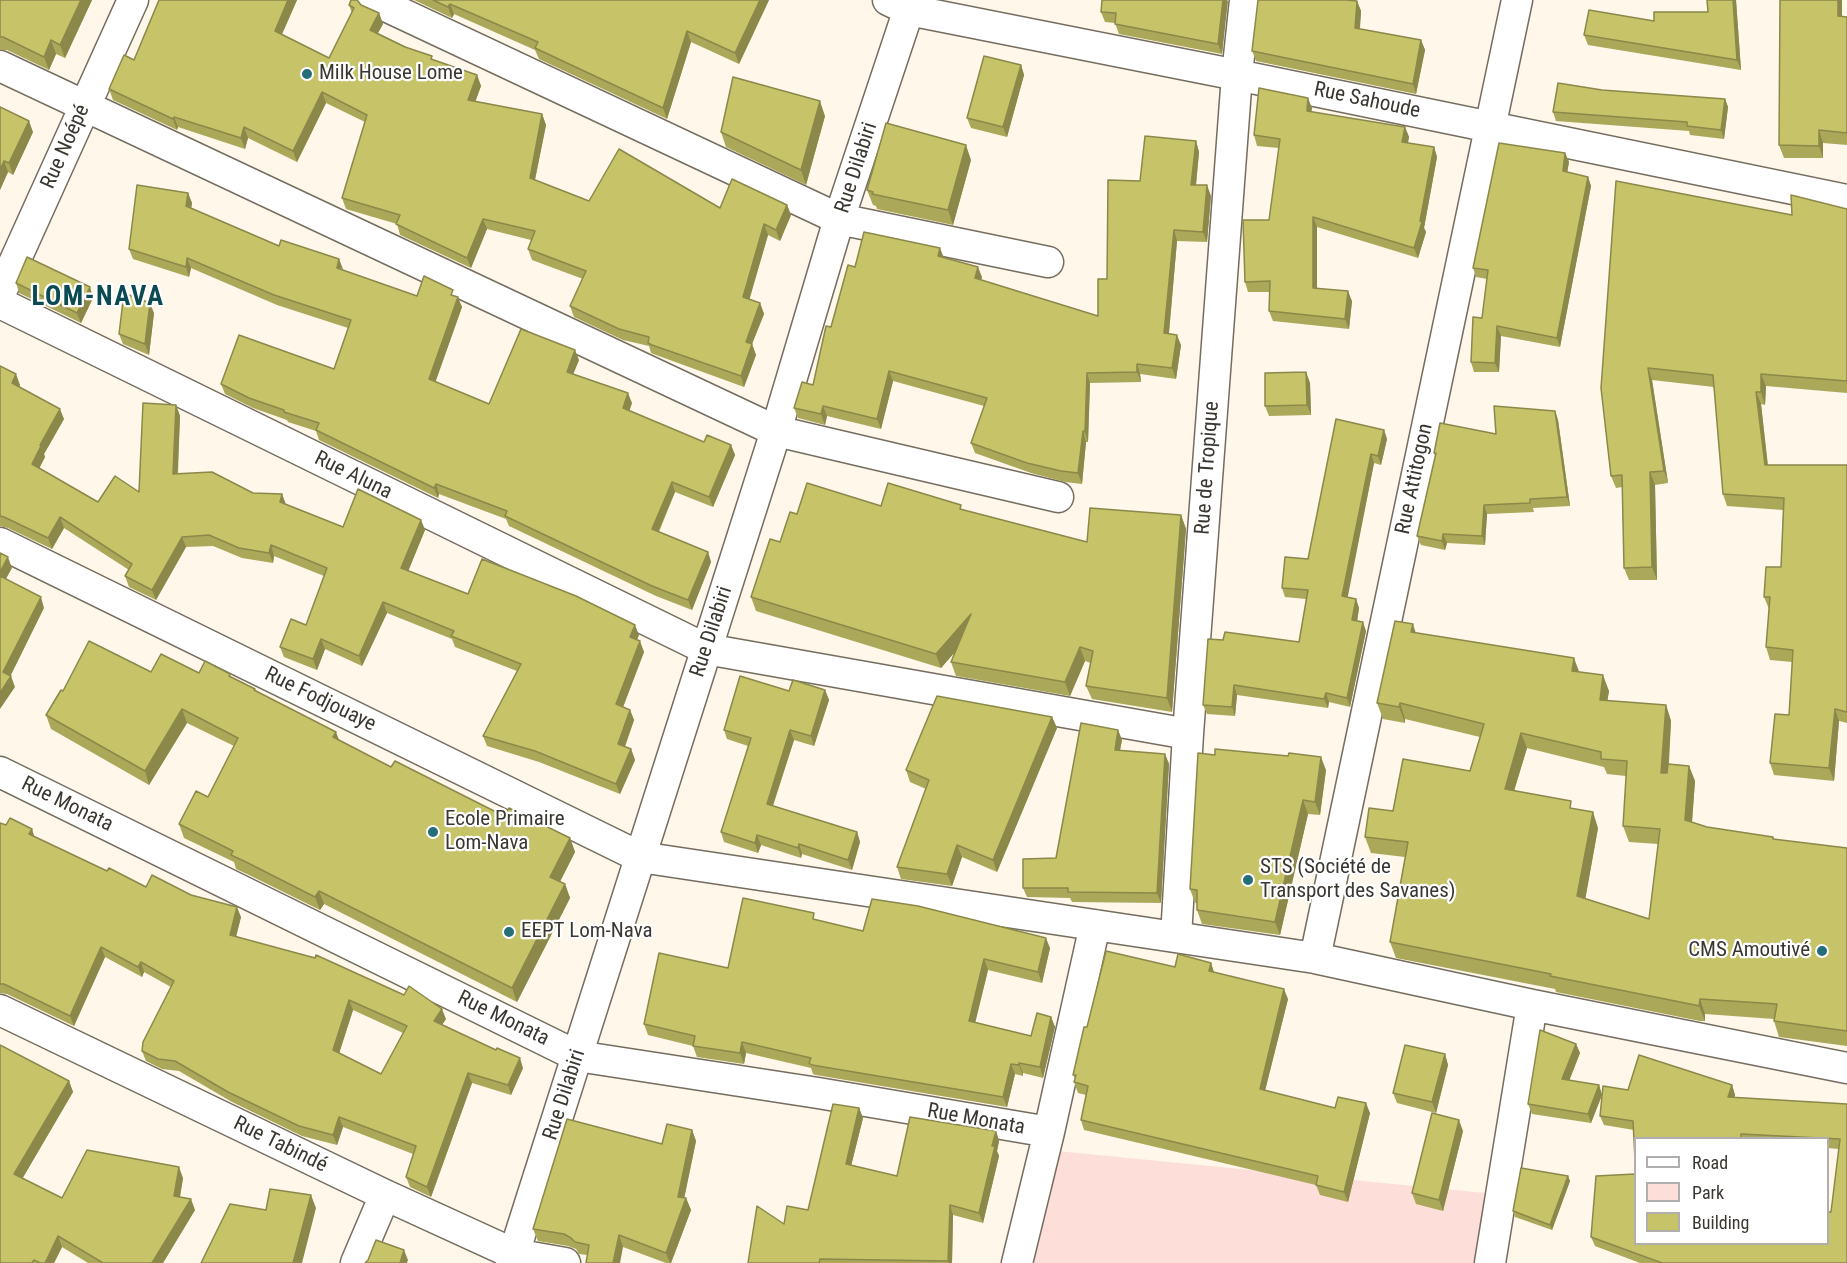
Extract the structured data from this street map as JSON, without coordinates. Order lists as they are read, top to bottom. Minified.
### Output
{"streets":{"street":["Rue Sahoude","Rue Noépé","Rue Dilabiri","Rue de Tropique","Rue Aluna","Rue Attitogon","Rue Fodjouaye","Rue Monata","Rue Tabindé"]},"crossings":[["Rue Sahoude","Rue Dilabiri"],["Rue Sahoude","Rue de Tropique"],["Rue Sahoude","Rue Attitogon"],["Rue Dilabiri","Rue Aluna"],["Rue Dilabiri","Rue Fodjouaye"],["Rue Dilabiri","Rue Monata"],["Rue Dilabiri","Rue Tabindé"],["Rue de Tropique","Rue Aluna"],["Rue de Tropique","Rue Fodjouaye"],["Rue Attitogon","Rue Fodjouaye"]],"districts":["LOM-NAVA"],"places":["Milk House Lome","Ecole Primaire Lom-Nava","STS (Société de Transport des Savanes)","EEPT Lom-Nava","CMS Amoutivé"],"legend":["Road","Park","Building"]}
